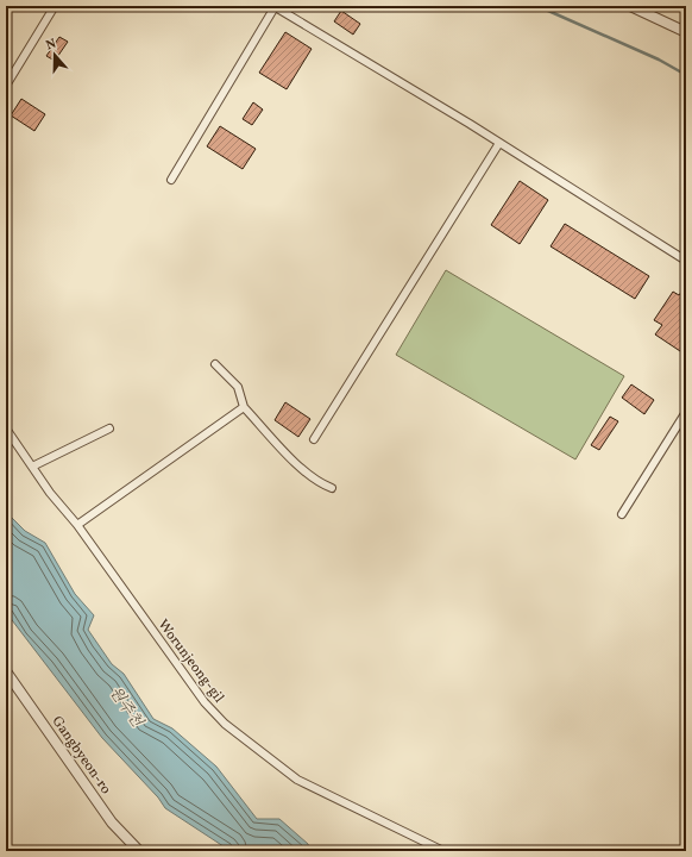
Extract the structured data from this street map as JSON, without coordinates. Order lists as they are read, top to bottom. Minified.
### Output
{"streets":{"street":["Worunjeong-gil","Gangbyeon-ro"]},"water":["원주천"],"north":"top"}
